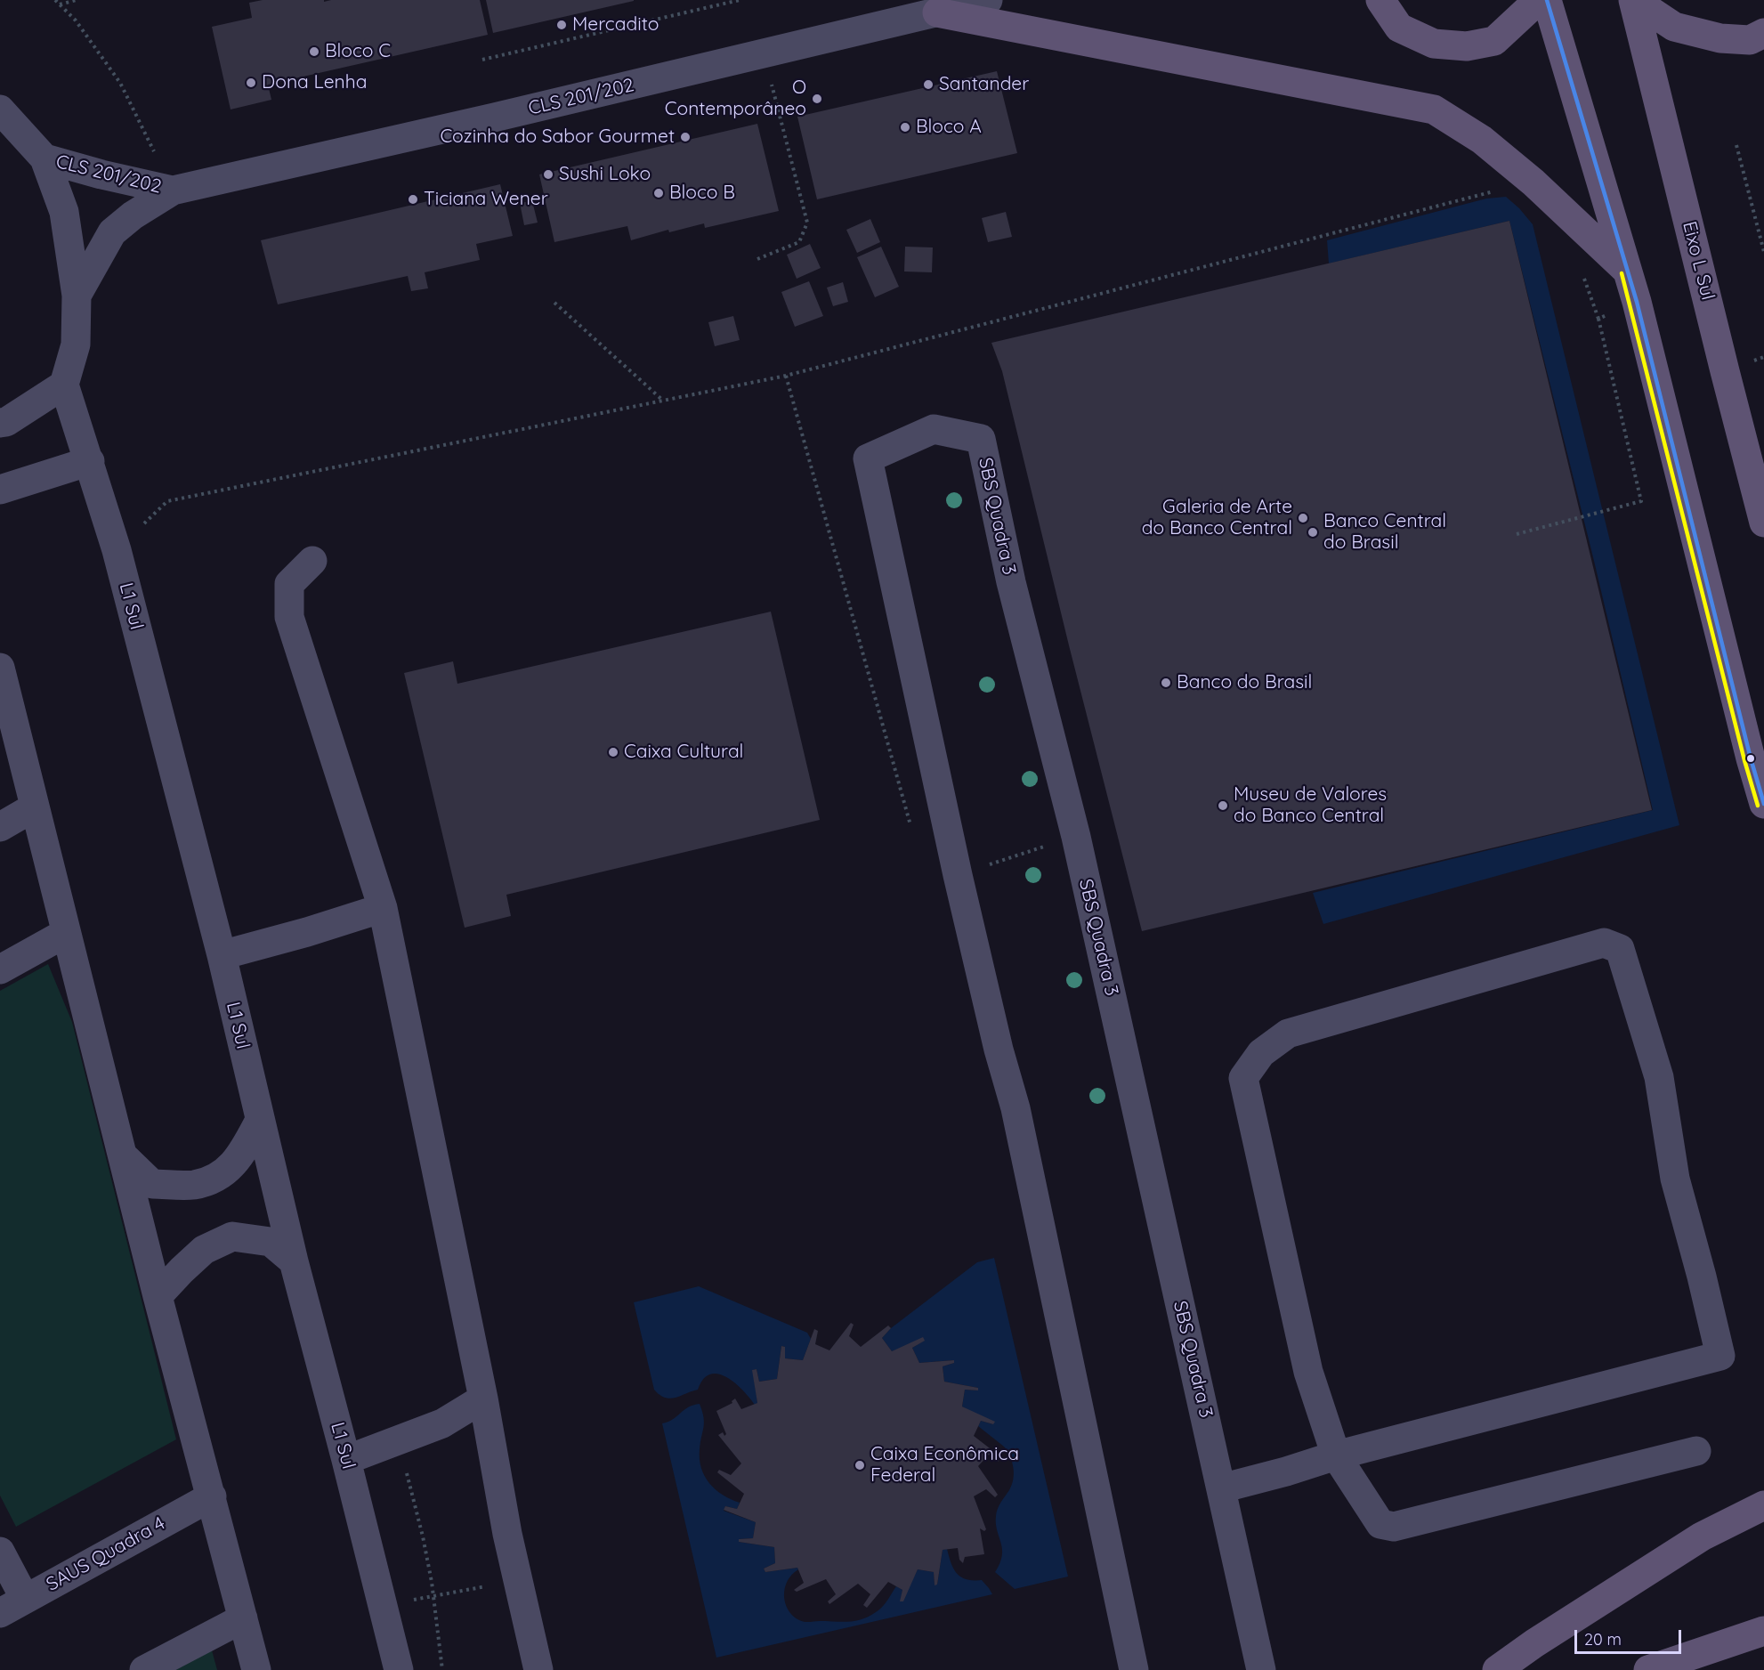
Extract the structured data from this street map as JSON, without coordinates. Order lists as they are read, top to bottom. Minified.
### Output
{"streets":{"main road":["Eixo L Sul"],"street":["CLS 201/202","SBS Quadra 3","L1 Sul","SAUS Quadra 4"]},"places":["Mercadito","Bloco C","Dona Lenha","Santander","O Contemporâneo","Bloco A","Cozinha do Sabor Gourmet","Sushi Loko","Bloco B","Ticiana Wener","Galeria de Arte do Banco Central","Banco Central do Brasil","Banco do Brasil","Caixa Cultural","Museu de Valores do Banco Central","Caixa Econômica Federal"],"scale_bar":"20 m"}
